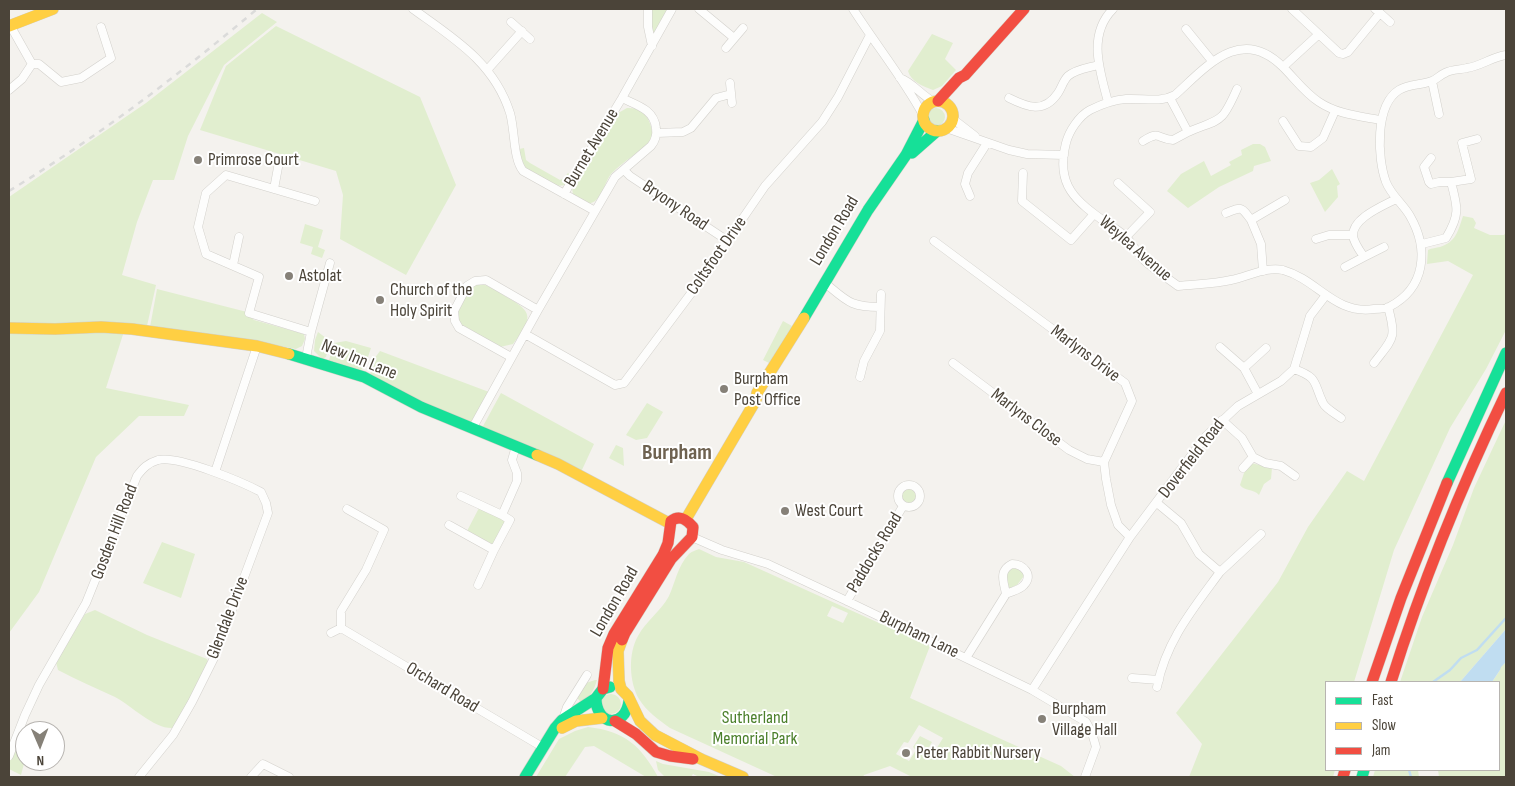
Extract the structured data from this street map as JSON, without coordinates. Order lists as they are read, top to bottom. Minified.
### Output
{"streets":{"main road":["London Road","New Inn Lane"],"street":["Burnet Avenue","Bryony Road","Weylea Avenue","Coltsfoot Drive","Marlyns Drive","Marlyns Close","Doverfield Road","Gosden Hill Road","Paddocks Road","Glendale Drive","Burpham Lane","Orchard Road"]},"crossings":[["Burnet Avenue","Bryony Road"],["Burnet Avenue","Coltsfoot Drive"],["Burnet Avenue","New Inn Lane"],["Bryony Road","Coltsfoot Drive"],["London Road","New Inn Lane"],["London Road","Burpham Lane"],["Marlyns Drive","Marlyns Close"],["New Inn Lane","Burpham Lane"],["Gosden Hill Road","Glendale Drive"],["Paddocks Road","Burpham Lane"]],"districts":["Burpham"],"parks":["Sutherland Memorial Park"],"places":["Primrose Court","Astolat","Church of the Holy Spirit","Burpham Post Office","West Court","Burpham Village Hall","Peter Rabbit Nursery"],"legend":["Fast","Slow","Jam"],"north":"bottom"}
